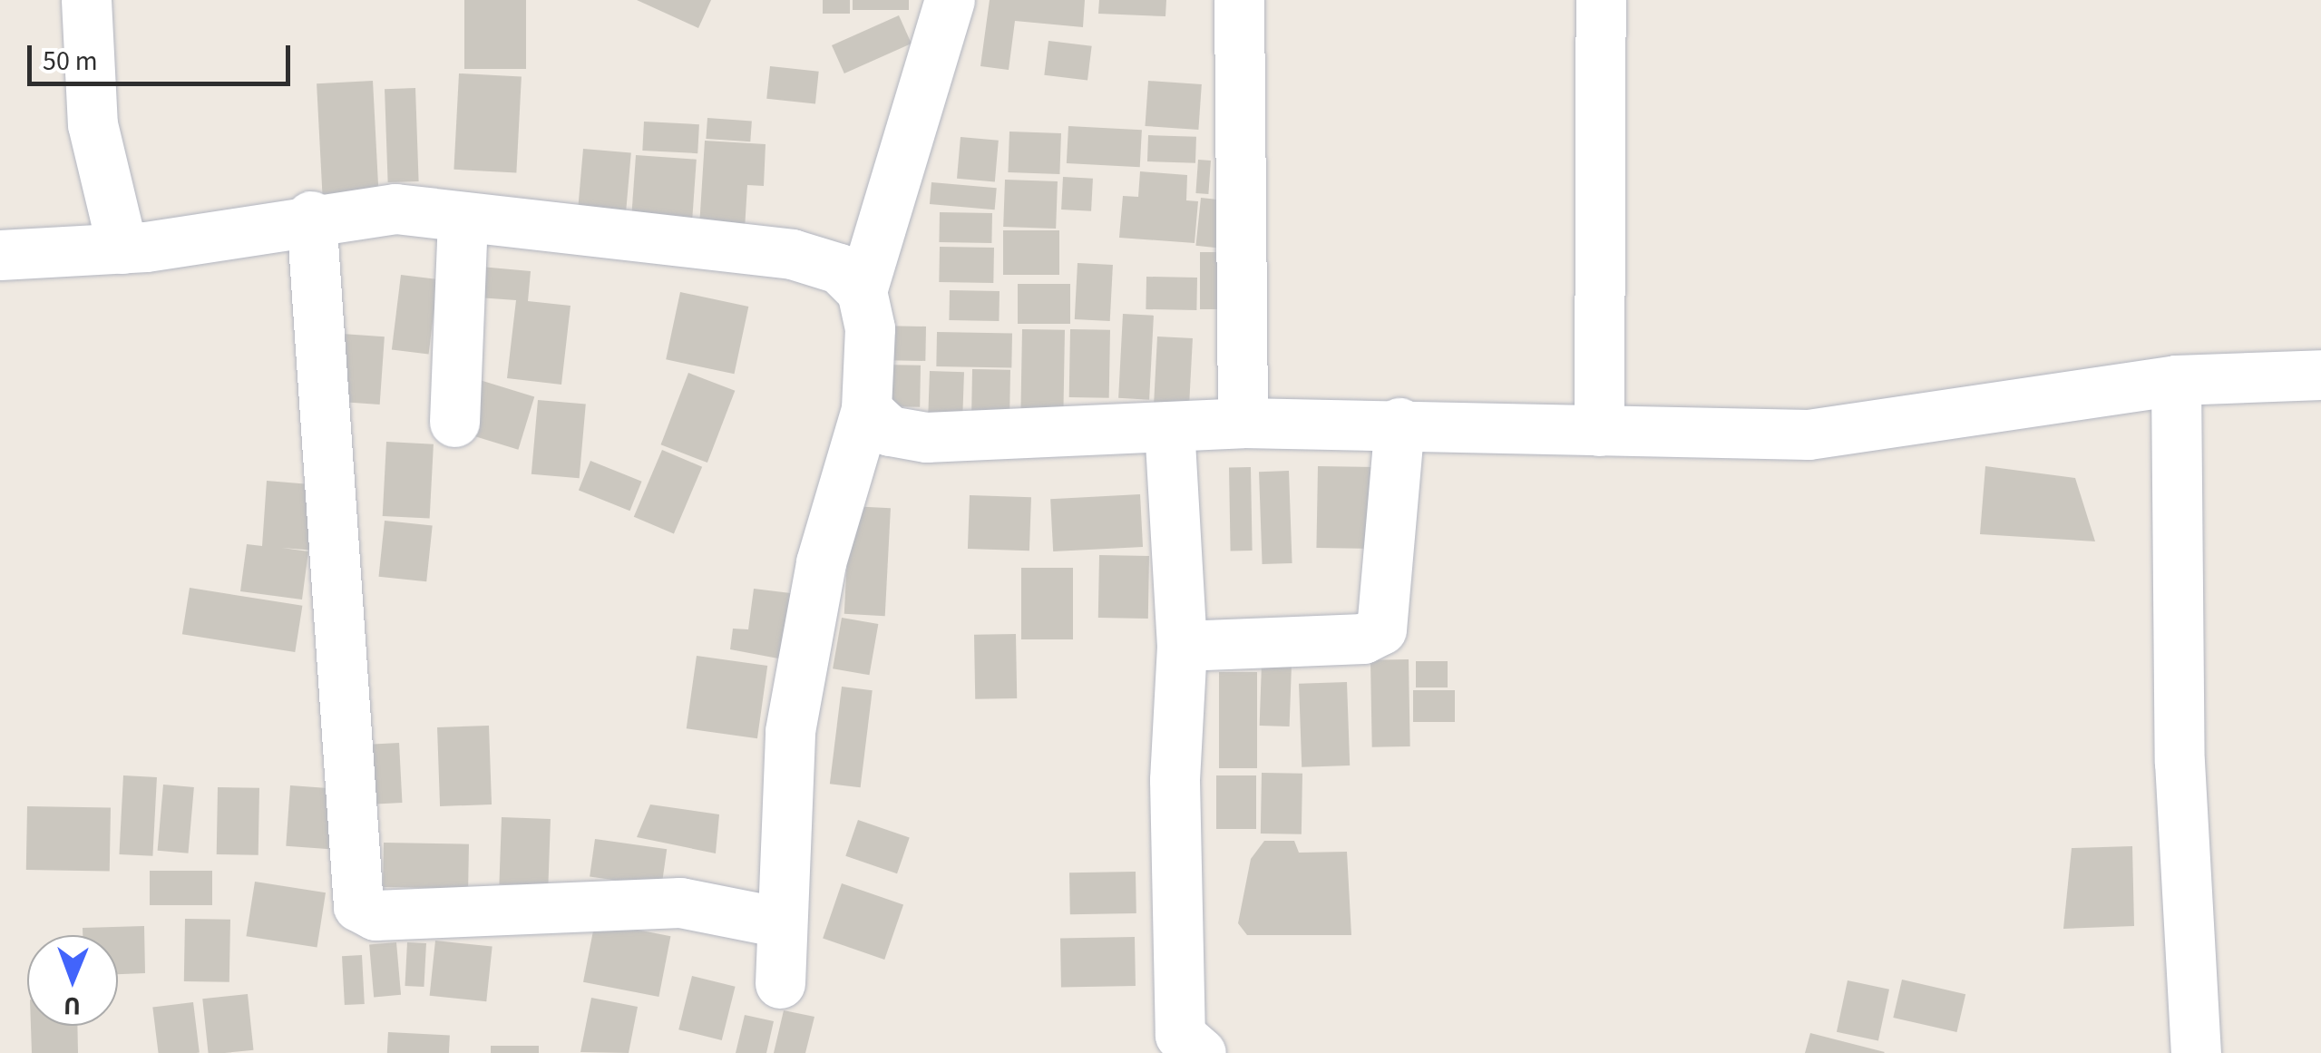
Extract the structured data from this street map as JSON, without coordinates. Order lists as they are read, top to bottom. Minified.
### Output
{"scale_bar":"50 m","north":"bottom"}
